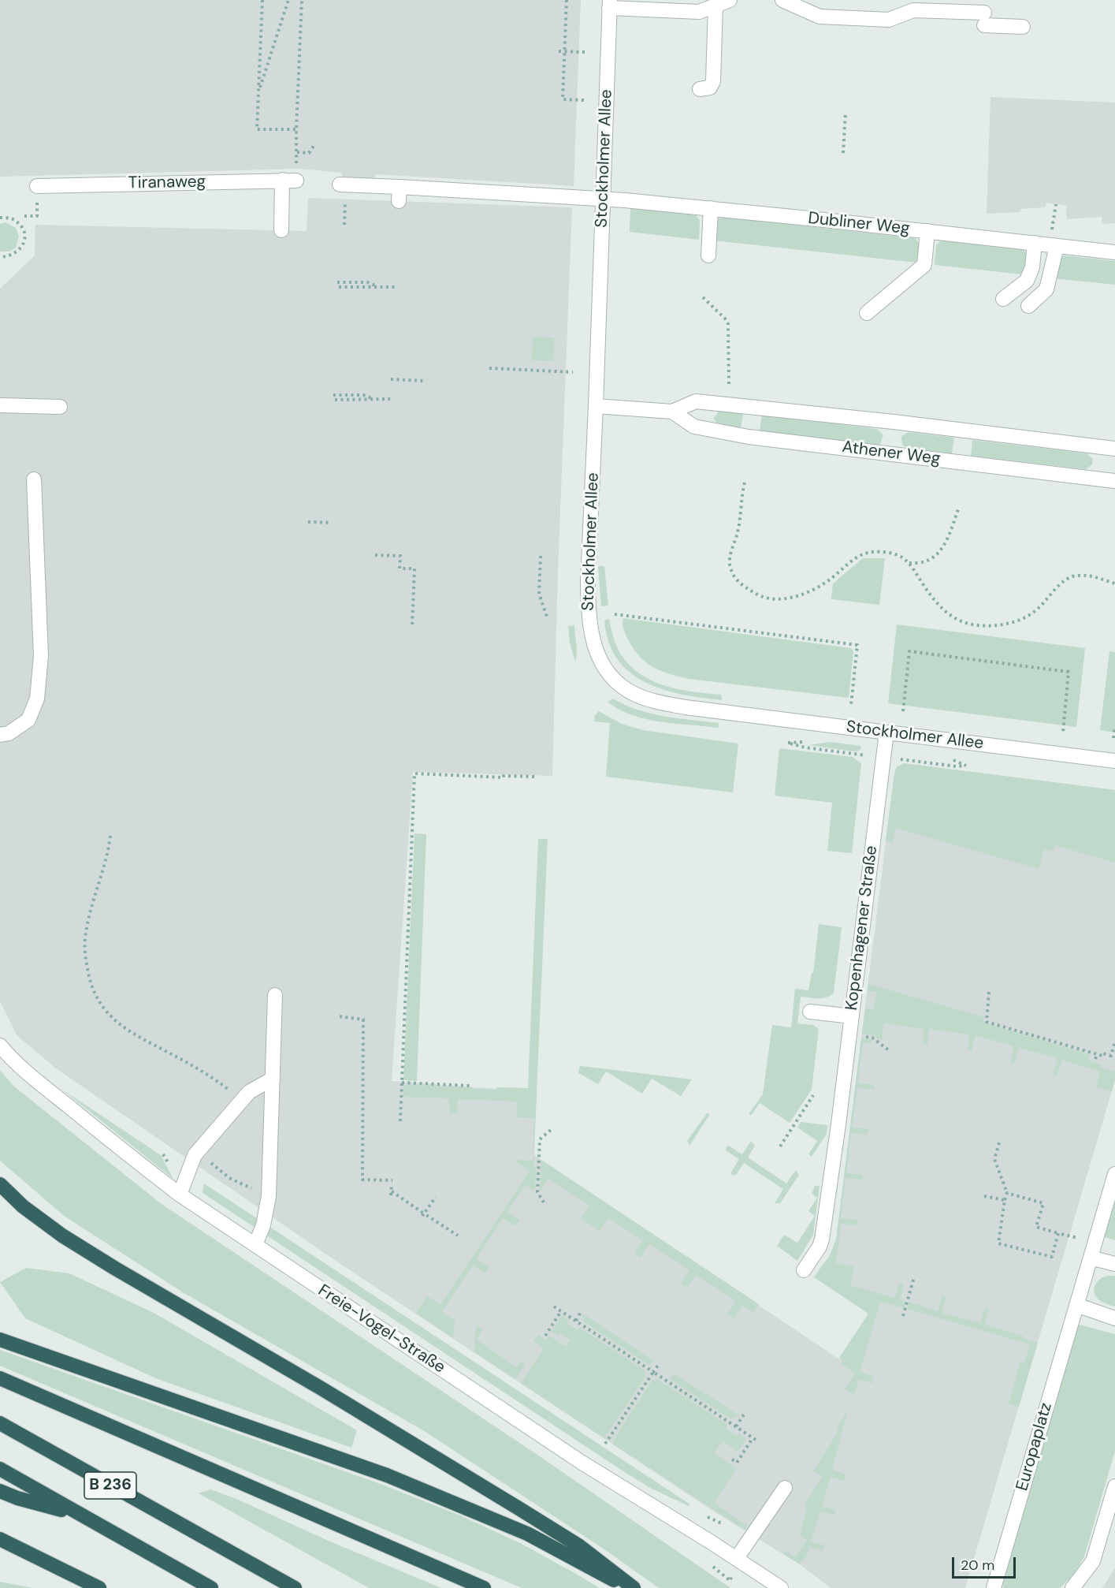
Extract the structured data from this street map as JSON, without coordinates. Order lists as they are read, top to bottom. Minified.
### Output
{"streets":{"highway":["B 236"],"street":["Stockholmer Allee","Tiranaweg","Dubliner Weg","Athener Weg","Kopenhagener Straße","Freie-Vogel-Straße","Europaplatz"]},"crossings":[["Stockholmer Allee","Dubliner Weg"],["Stockholmer Allee","Athener Weg"],["Stockholmer Allee","Kopenhagener Straße"]],"scale_bar":"20 m"}
